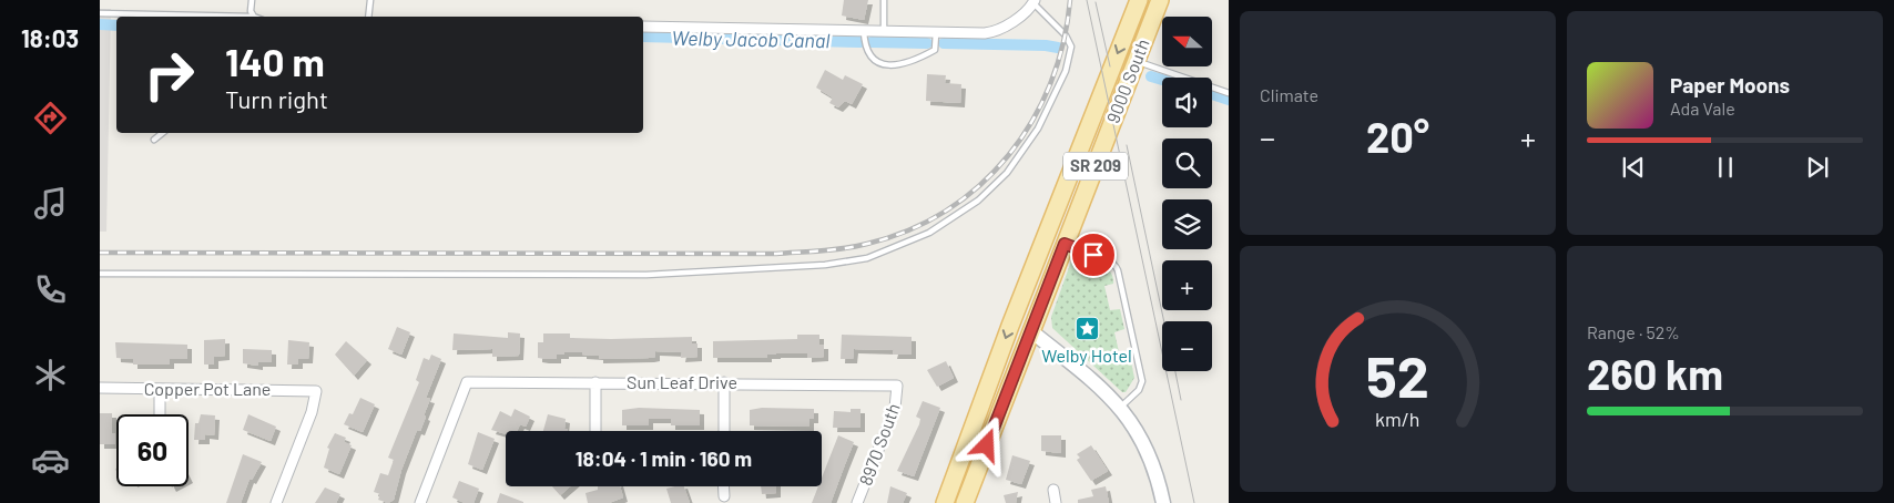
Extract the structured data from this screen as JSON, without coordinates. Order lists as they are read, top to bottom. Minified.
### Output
{"streets":{"main road":["9000 South","SR 209"],"street":["Sun Leaf Drive","Copper Pot Lane","8970 South"]},"crossings":[["Sun Leaf Drive","8970 South"]],"water":["Welby Jacob Canal"],"places":{"place":["Welby Hotel"]},"north":"left","page":{"tabs":"18:03","tile":["Climate",["Range · 52%","260 km"]],"map_buttons":["+","−"],"turn":["140 m","Turn right"],"song":["Paper Moons","Ada Vale"],"heat":["−","20°","+"],"limit":"60","trip":"18:04 · 1 min · 160 m","gauge":["52","km/h"]}}
